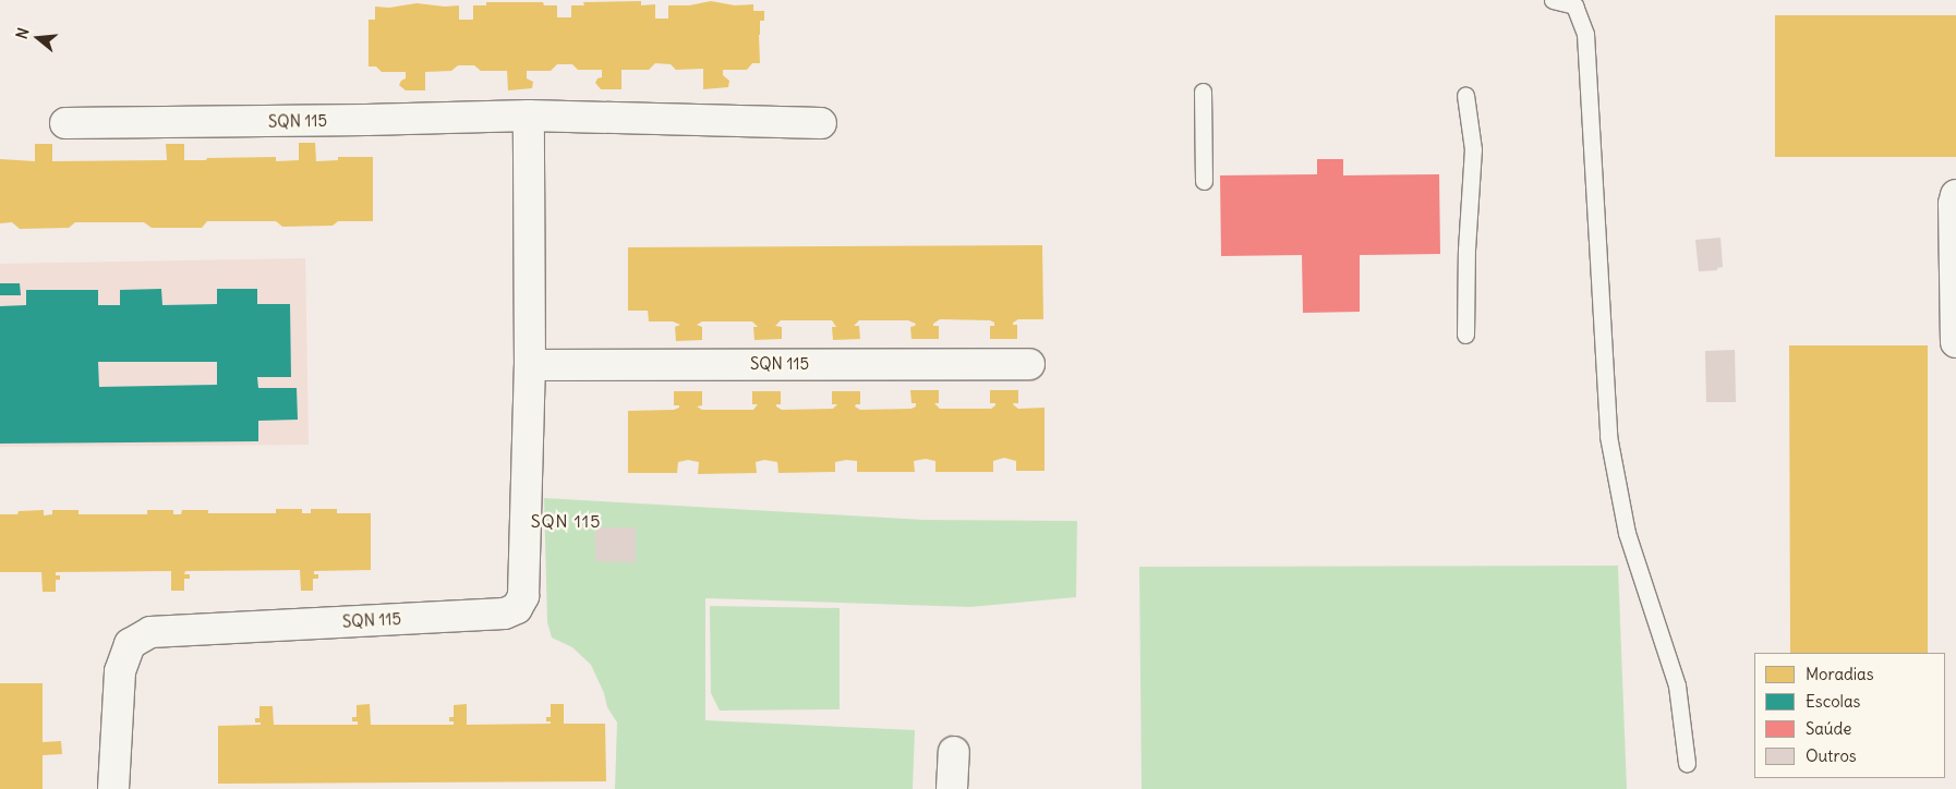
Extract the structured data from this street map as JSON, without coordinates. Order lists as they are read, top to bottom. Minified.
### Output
{"streets":{"street":["SQN 115"]},"districts":["SQN 115"],"legend":["Moradias","Escolas","Saúde","Outros"],"north":"left"}
